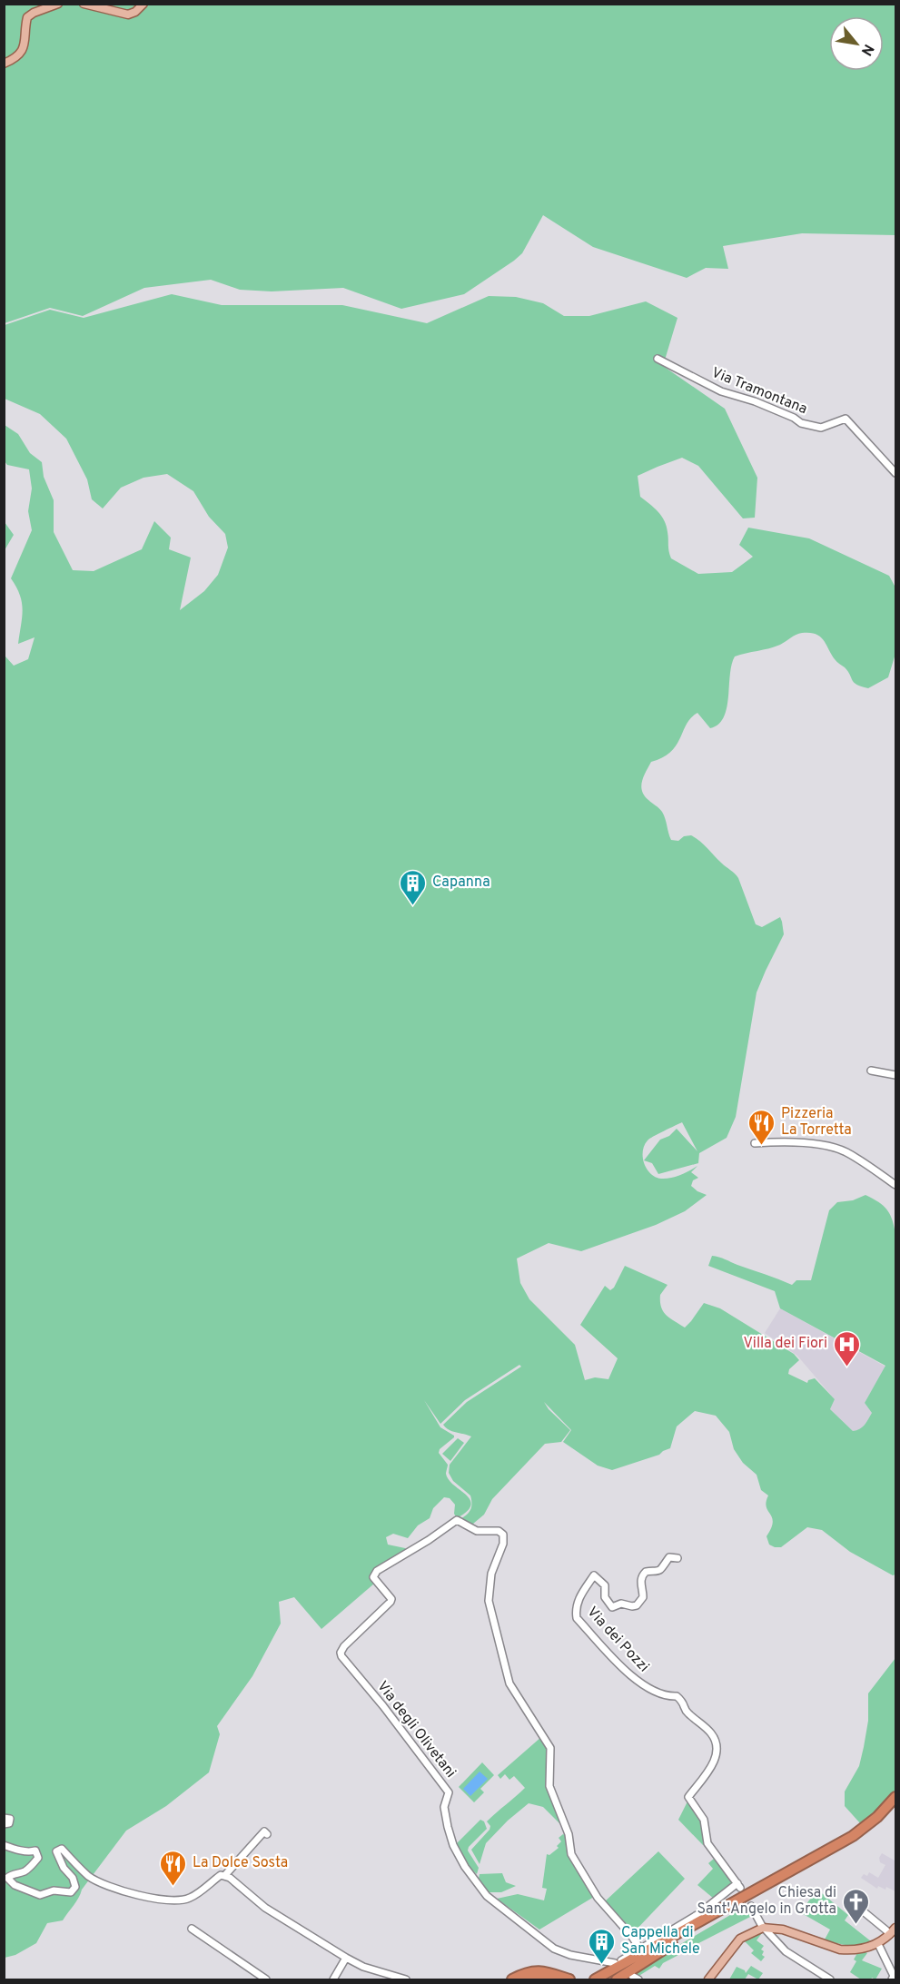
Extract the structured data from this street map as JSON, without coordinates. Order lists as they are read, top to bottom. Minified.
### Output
{"streets":{"street":["Via Tramontana","Via dei Pozzi","Via degli Olivetani"]},"crossings":[["Via dei Pozzi","Via degli Olivetani"]],"places":{"building":["Capanna","Cappella di San Michele"],"restaurant":["Pizzeria La Torretta","La Dolce Sosta"],"hospital":["Villa dei Fiori"],"church":["Chiesa di Sant'Angelo in Grotta"]},"north":"bottom right"}
